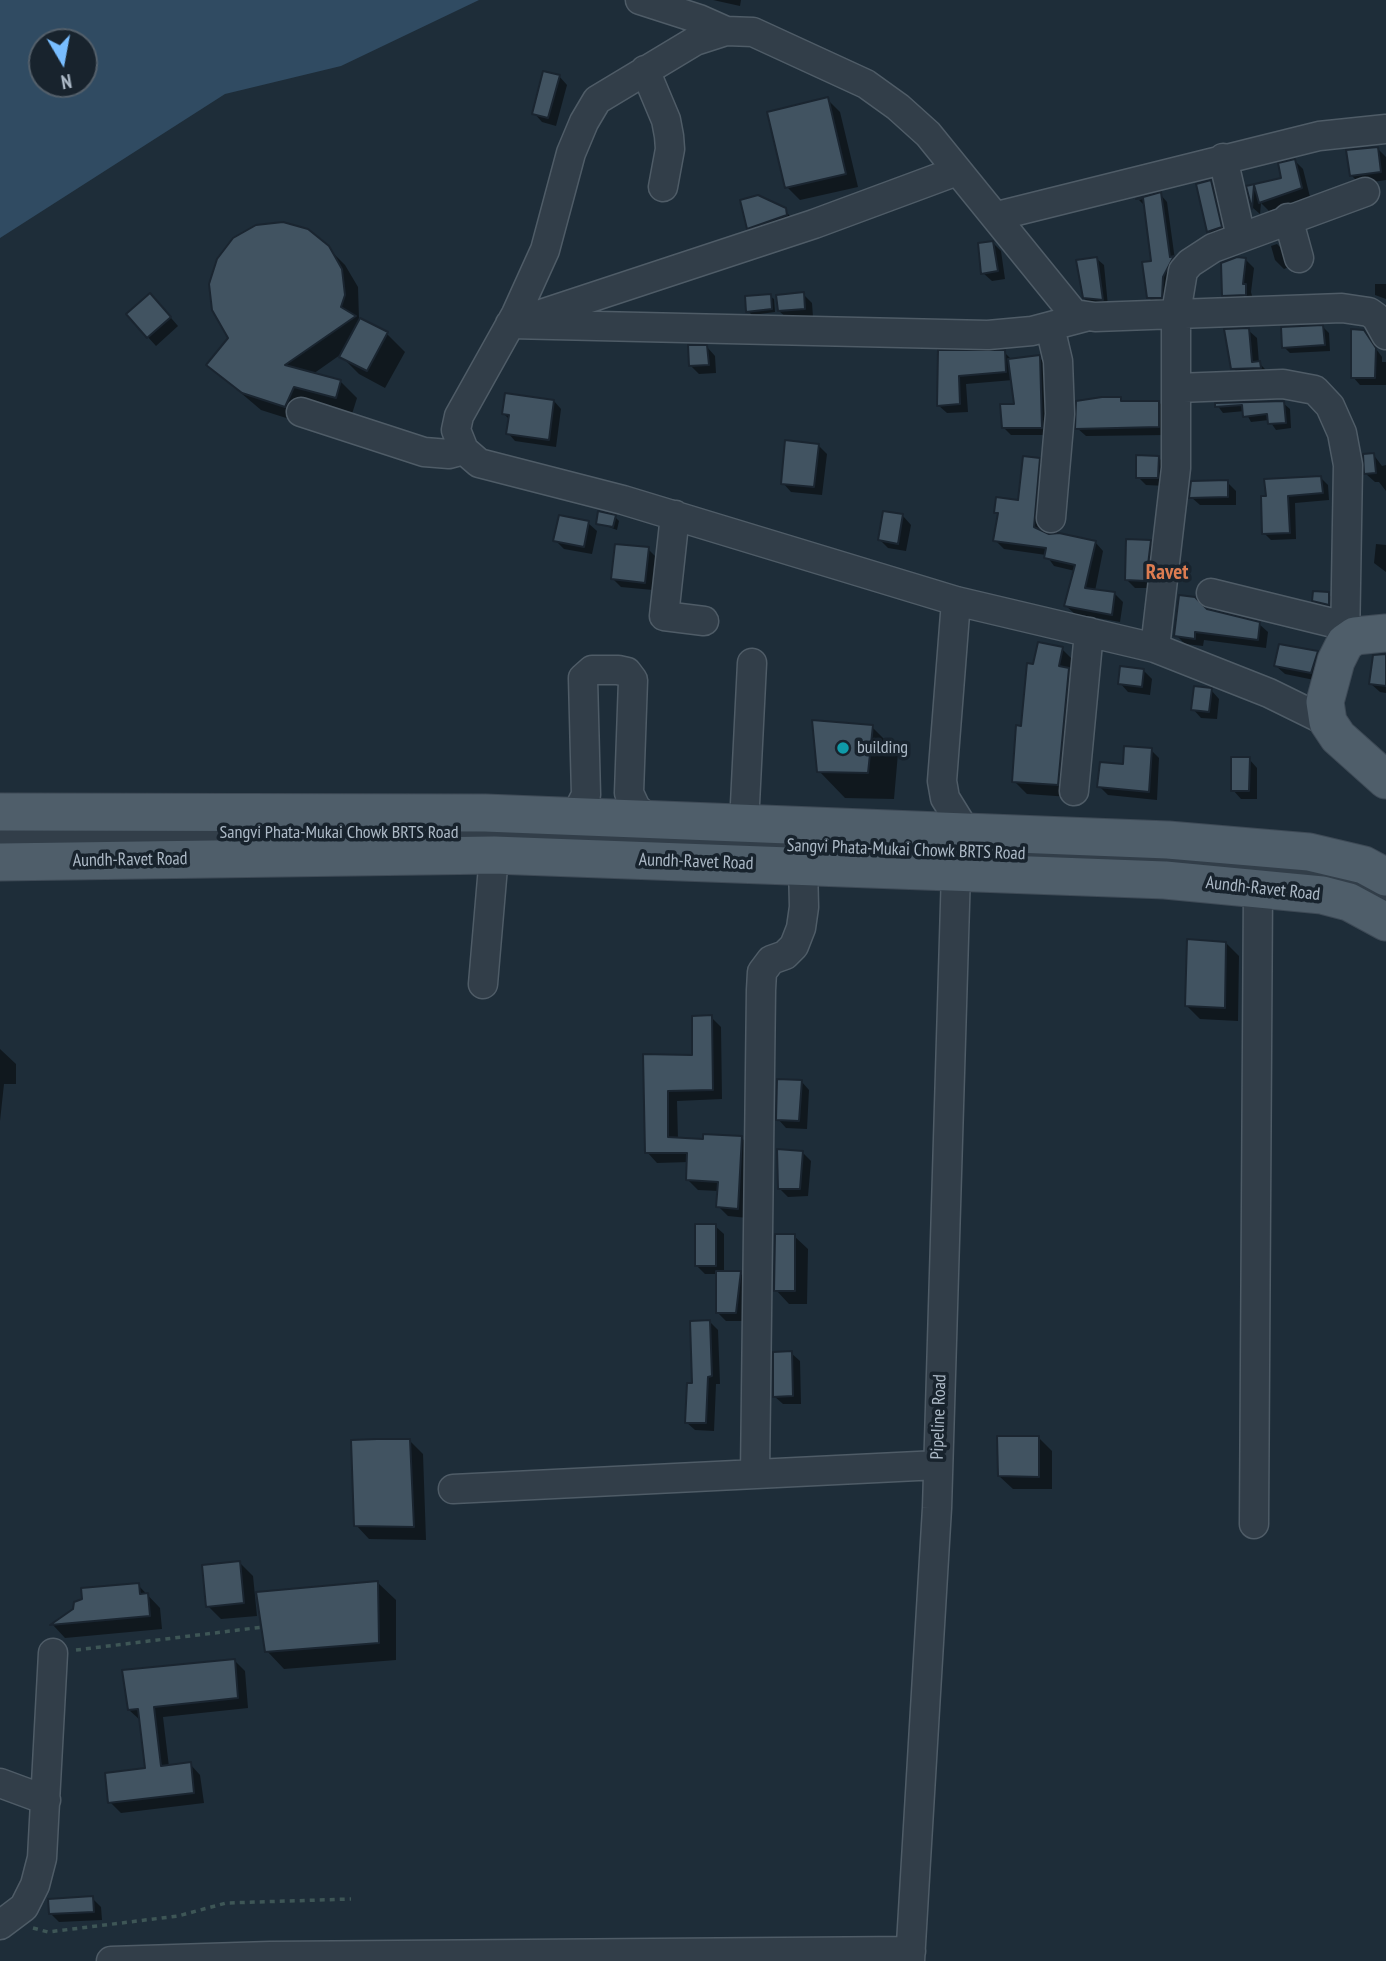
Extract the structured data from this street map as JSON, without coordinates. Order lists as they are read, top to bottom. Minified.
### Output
{"streets":{"main road":["Aundh-Ravet Road"],"street":["Sangvi Phata-Mukai Chowk BRTS Road","Pipeline Road"]},"crossings":[["Aundh-Ravet Road","Pipeline Road"]],"districts":["Ravet"],"places":["building"],"north":"bottom"}
